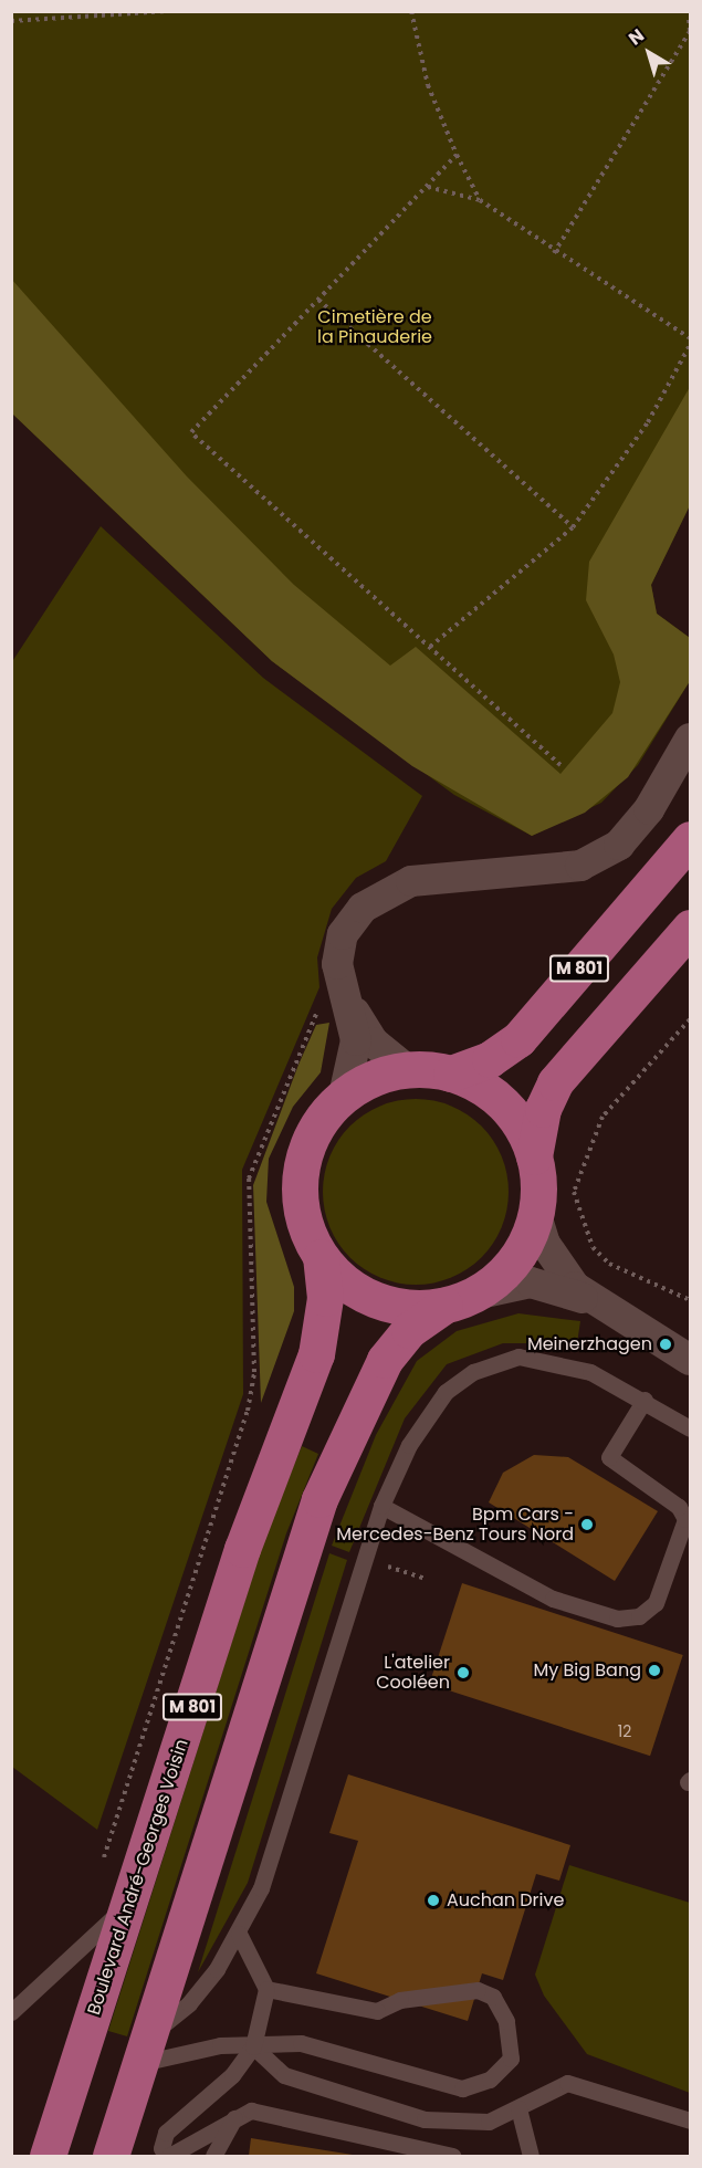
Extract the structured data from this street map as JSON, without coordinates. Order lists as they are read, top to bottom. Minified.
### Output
{"streets":{"main road":["M 801","Boulevard André-Georges Voisin"]},"crossings":[["M 801","Boulevard André-Georges Voisin"]],"parks":["Cimetière de la Pinauderie"],"places":["Meinerzhagen","Bpm Cars - Mercedes-Benz Tours Nord","My Big Bang","L'atelier Cooléen","Auchan Drive"],"house_numbers":["12"],"north":"top left"}
